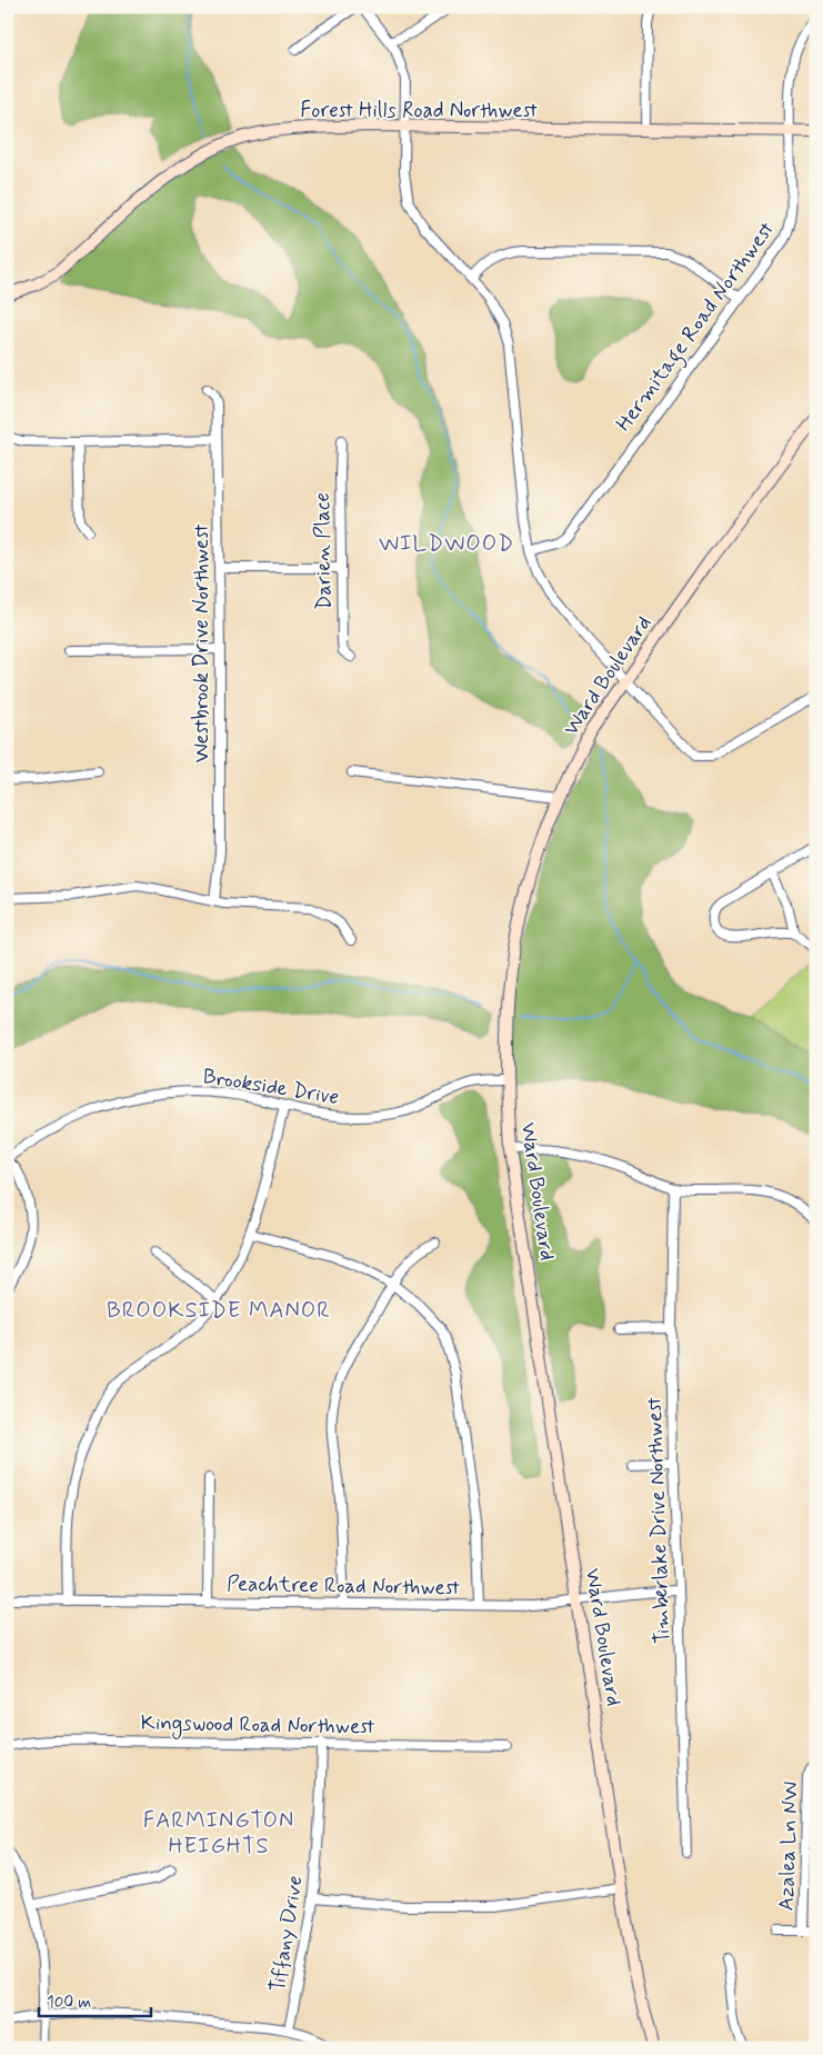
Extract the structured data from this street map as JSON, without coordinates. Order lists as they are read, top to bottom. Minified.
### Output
{"streets":{"main road":["Forest Hills Road Northwest","Ward Boulevard"],"street":["Hermitage Road Northwest","Darien Place","Westbrook Drive Northwest","Brookside Drive","Timberlake Drive Northwest","Peachtree Road Northwest","Kingswood Road Northwest","Azalea Ln NW","Tiffany Drive"]},"crossings":[["Forest Hills Road Northwest","Hermitage Road Northwest"],["Ward Boulevard","Brookside Drive"],["Ward Boulevard","Peachtree Road Northwest"],["Timberlake Drive Northwest","Peachtree Road Northwest"],["Kingswood Road Northwest","Tiffany Drive"]],"districts":["WILDWOOD","BROOKSIDE MANOR","FARMINGTON HEIGHTS"],"scale_bar":"100 m"}
